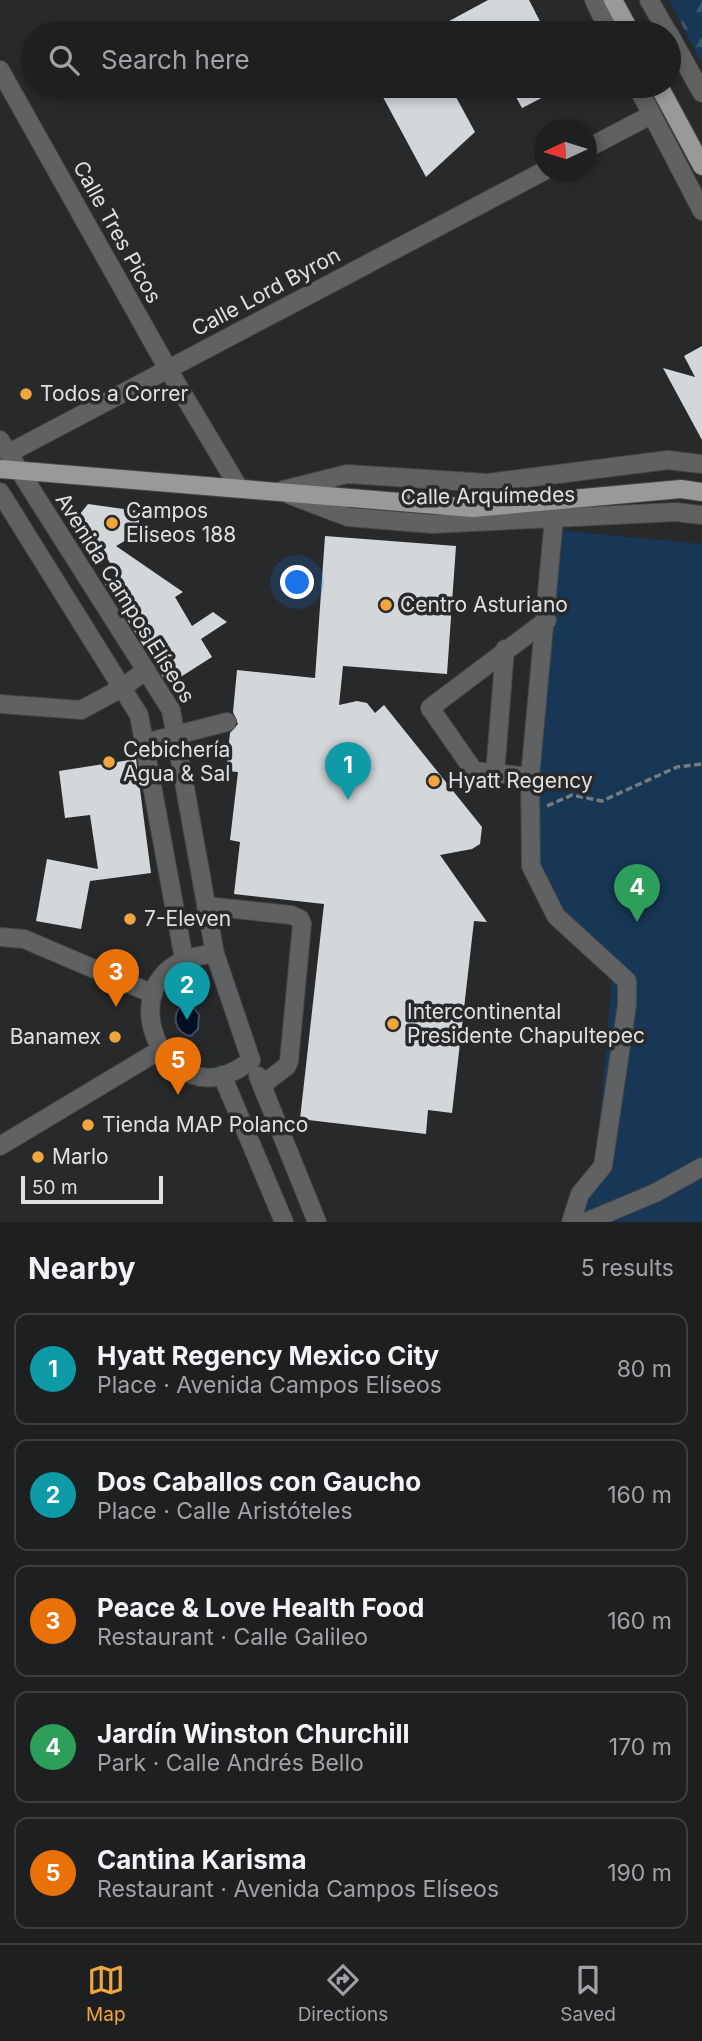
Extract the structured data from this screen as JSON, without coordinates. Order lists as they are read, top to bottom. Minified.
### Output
{"streets":{"main road":["Calle Arquímedes"],"street":["Calle Tres Picos","Calle Lord Byron","Avenida Campos Elíseos"]},"crossings":[["Calle Tres Picos","Calle Lord Byron"],["Calle Tres Picos","Calle Arquímedes"],["Calle Lord Byron","Calle Arquímedes"],["Calle Arquímedes","Avenida Campos Elíseos"]],"places":["Todos a Correr","Campos Eliseos 188","Centro Asturiano","Cebichería Agua & Sal","Hyatt Regency","7-Eleven","Intercontinental Presidente Chapultepec","Banamex","Tienda MAP Polanco","Marlo"],"scale_bar":"50 m","north":"left","page":{"search":"Search here","pins":["1","4","3","2","5"],"scale":"50 m","heading":["Nearby","5 results"],"list":[{"mark":"1","name":"Hyatt Regency Mexico City","note":"Place · Avenida Campos Elíseos","value":"80 m"},{"mark":"2","name":"Dos Caballos con Gaucho","note":"Place · Calle Aristóteles","value":"160 m"},{"mark":"3","name":"Peace & Love Health Food","note":"Restaurant · Calle Galileo","value":"160 m"},{"mark":"4","name":"Jardín Winston Churchill","note":"Park · Calle Andrés Bello","value":"170 m"},{"mark":"5","name":"Cantina Karisma","note":"Restaurant · Avenida Campos Elíseos","value":"190 m"}],"nav":["Map","Directions","Saved"]}}
